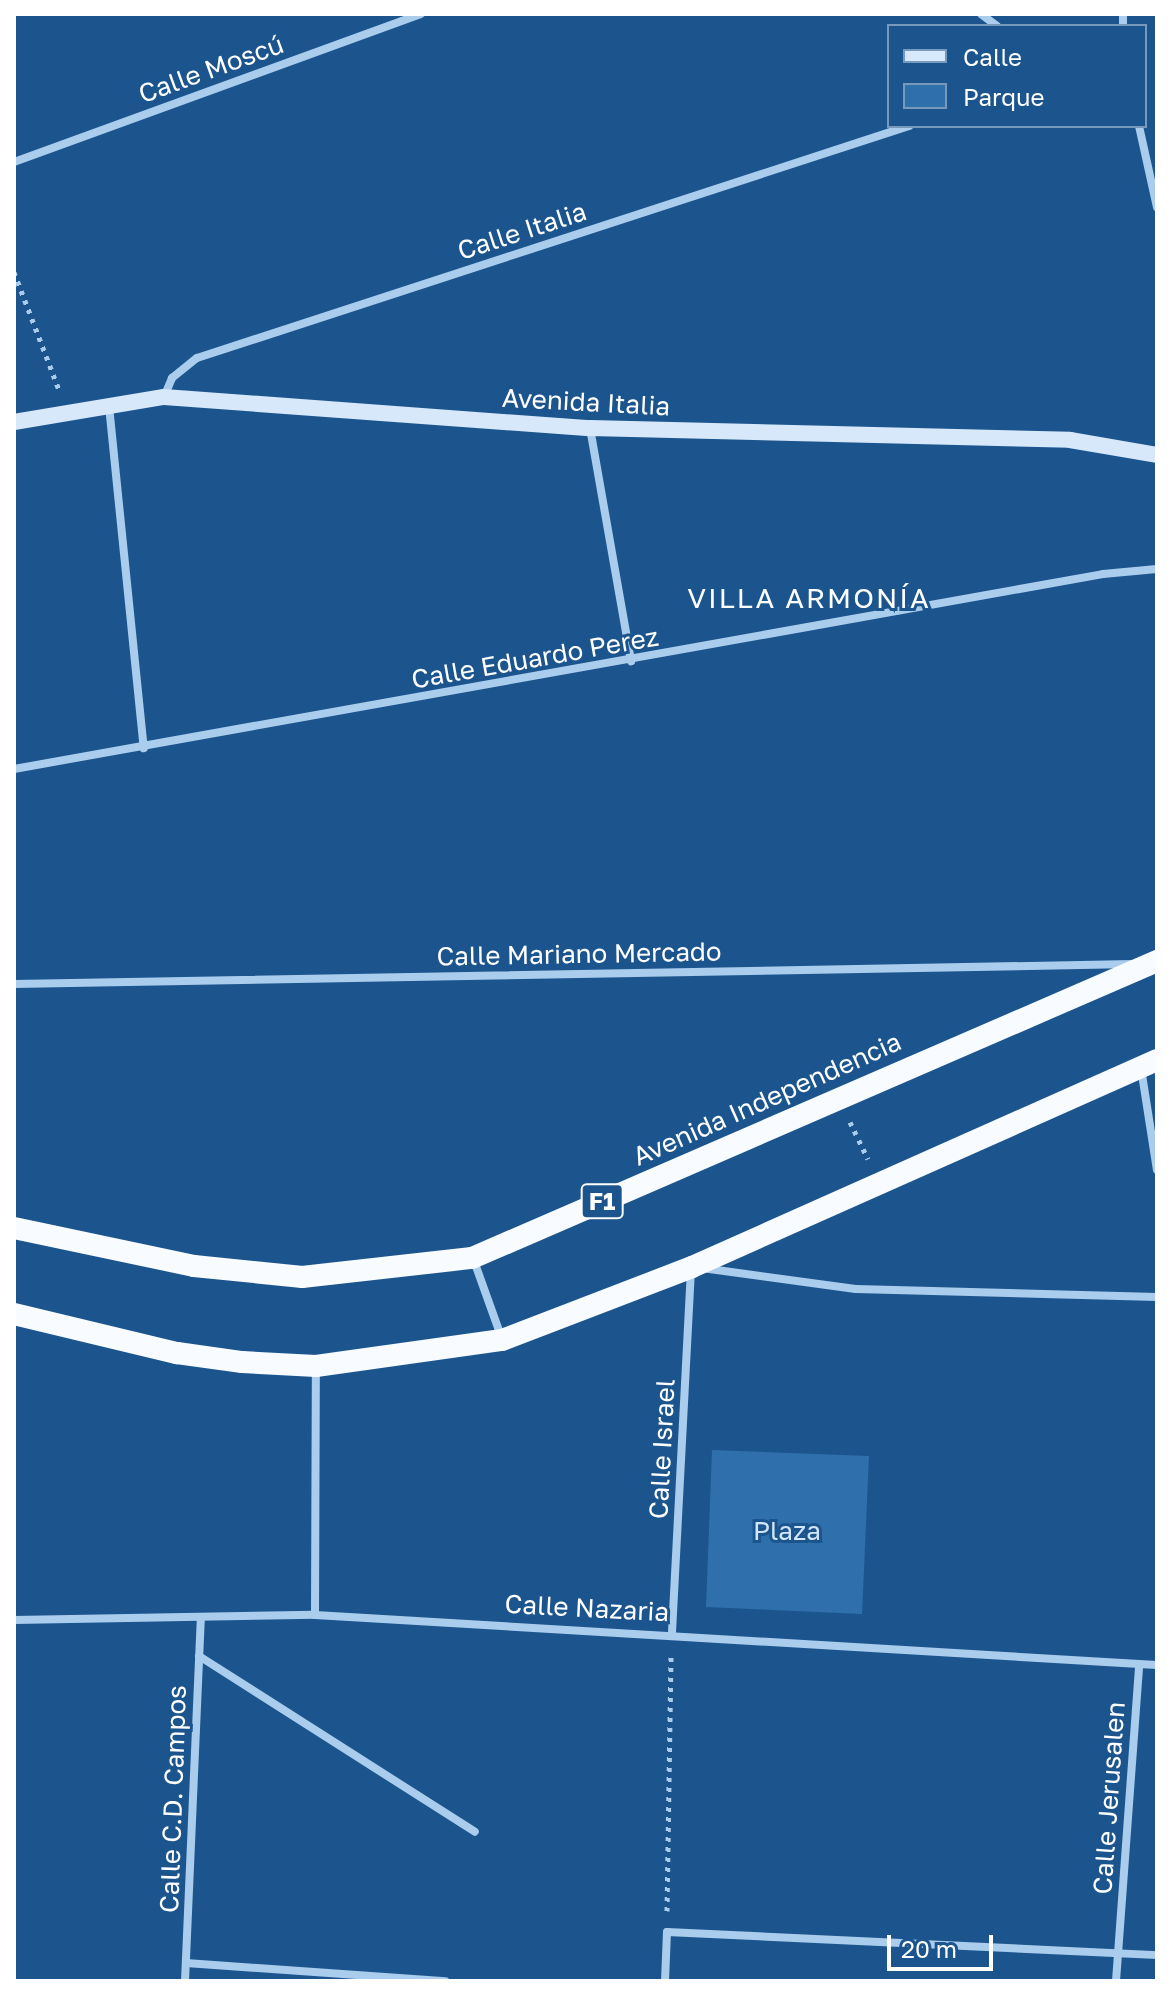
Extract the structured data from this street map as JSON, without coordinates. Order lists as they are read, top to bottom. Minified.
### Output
{"streets":{"highway":["Avenida Independencia","F1"],"main road":["Avenida Italia"],"street":["Calle Moscú","Calle Italia","Calle Eduardo Perez","Calle Mariano Mercado","Calle Israel","Calle Nazaria","Calle Jerusalen","Calle C.D. Campos"]},"crossings":[["Calle Italia","Avenida Italia"],["Calle Mariano Mercado","Avenida Independencia"],["Calle Israel","Calle Nazaria"],["Calle Nazaria","Calle Jerusalen"],["Calle Nazaria","Calle C.D. Campos"]],"districts":["VILLA ARMONÍA"],"parks":["Plaza"],"legend":["Calle","Parque"],"scale_bar":"20 m"}
